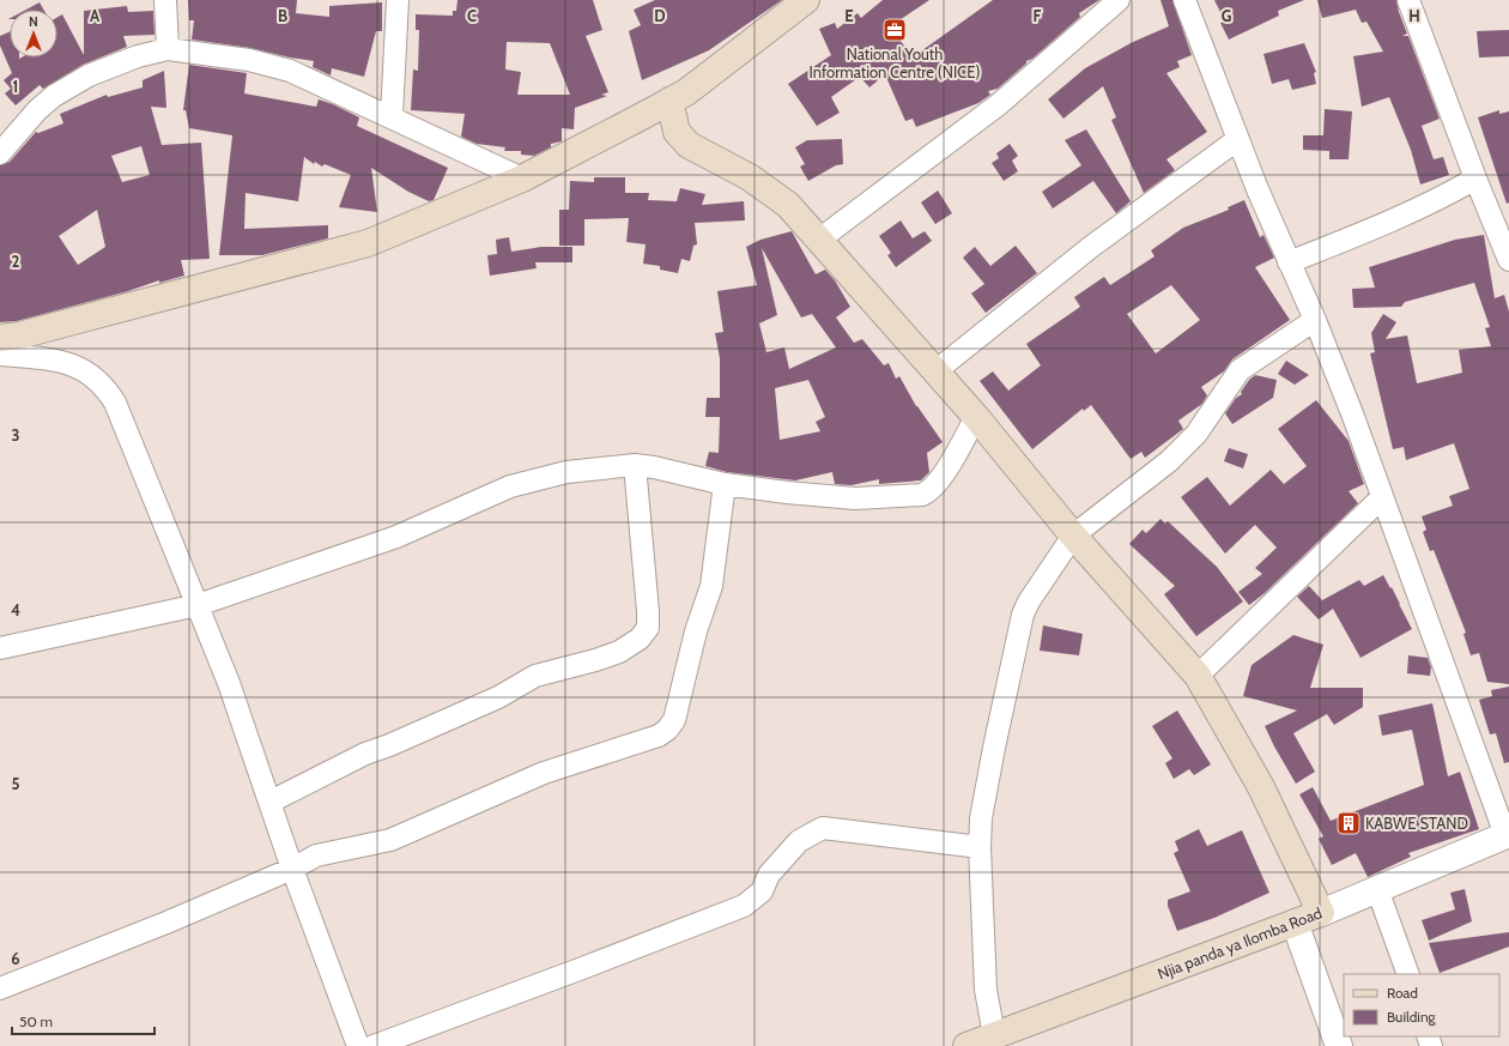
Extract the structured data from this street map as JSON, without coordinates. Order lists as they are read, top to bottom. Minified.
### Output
{"streets":{"main road":["Njia panda ya Ilomba Road"]},"places":{"office":["National Youth Information Centre (NICE)"],"building":["KABWE STAND"]},"legend":["Road","Building"],"scale_bar":"50 m","north":"top","grid":{"columns":["A","B","C","D","E","F","G","H"],"rows":["1","2","3","4","5","6"]}}
